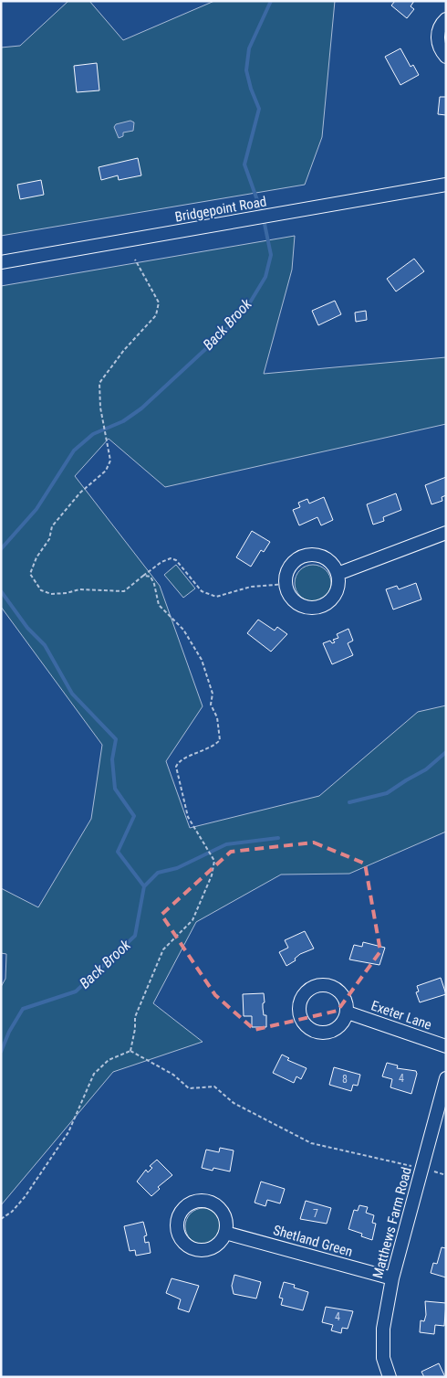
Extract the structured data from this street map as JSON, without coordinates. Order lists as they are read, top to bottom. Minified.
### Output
{"streets":{"street":["Bridgepoint Road","Exeter Lane","Matthews Farm Road","Shetland Green"]},"crossings":[["Matthews Farm Road","Shetland Green"]],"water":["Back Brook"],"house_numbers":["4","8","7","4"]}
